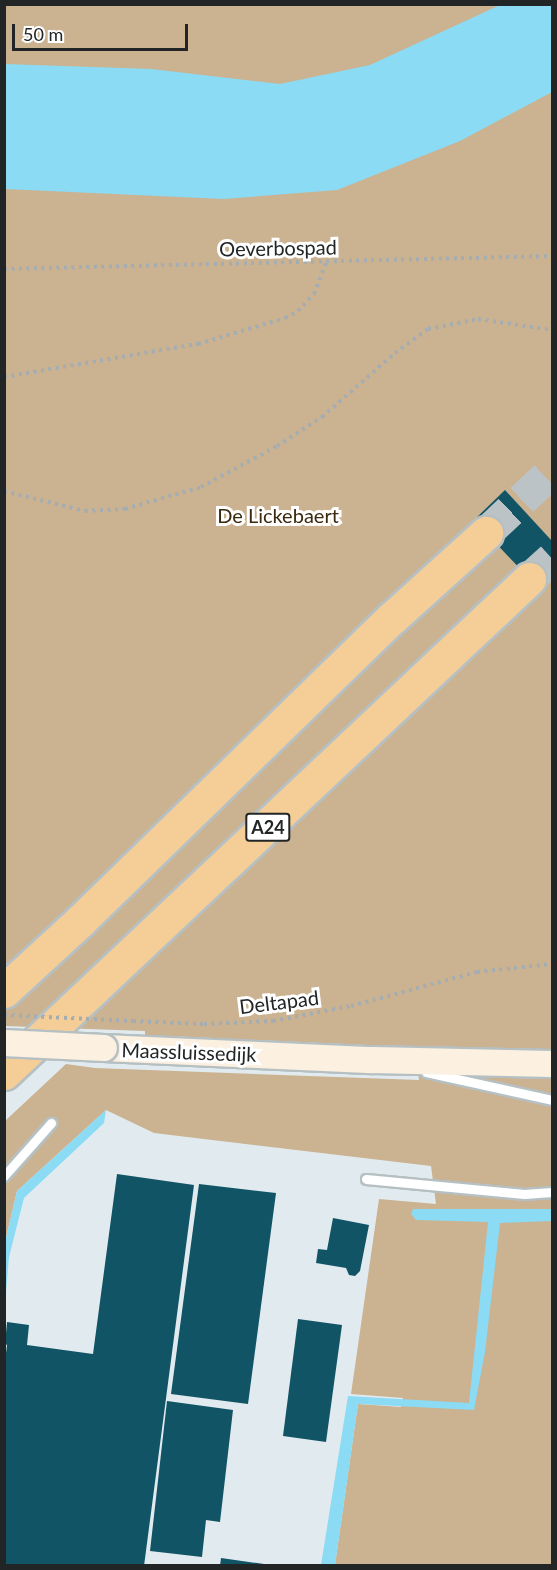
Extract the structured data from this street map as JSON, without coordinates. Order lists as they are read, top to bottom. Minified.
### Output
{"streets":{"highway":["A24"],"street":["Maassluissedijk"],"path":["Oeverbospad","Deltapad"]},"parks":["De Lickebaert"],"scale_bar":"50 m"}
